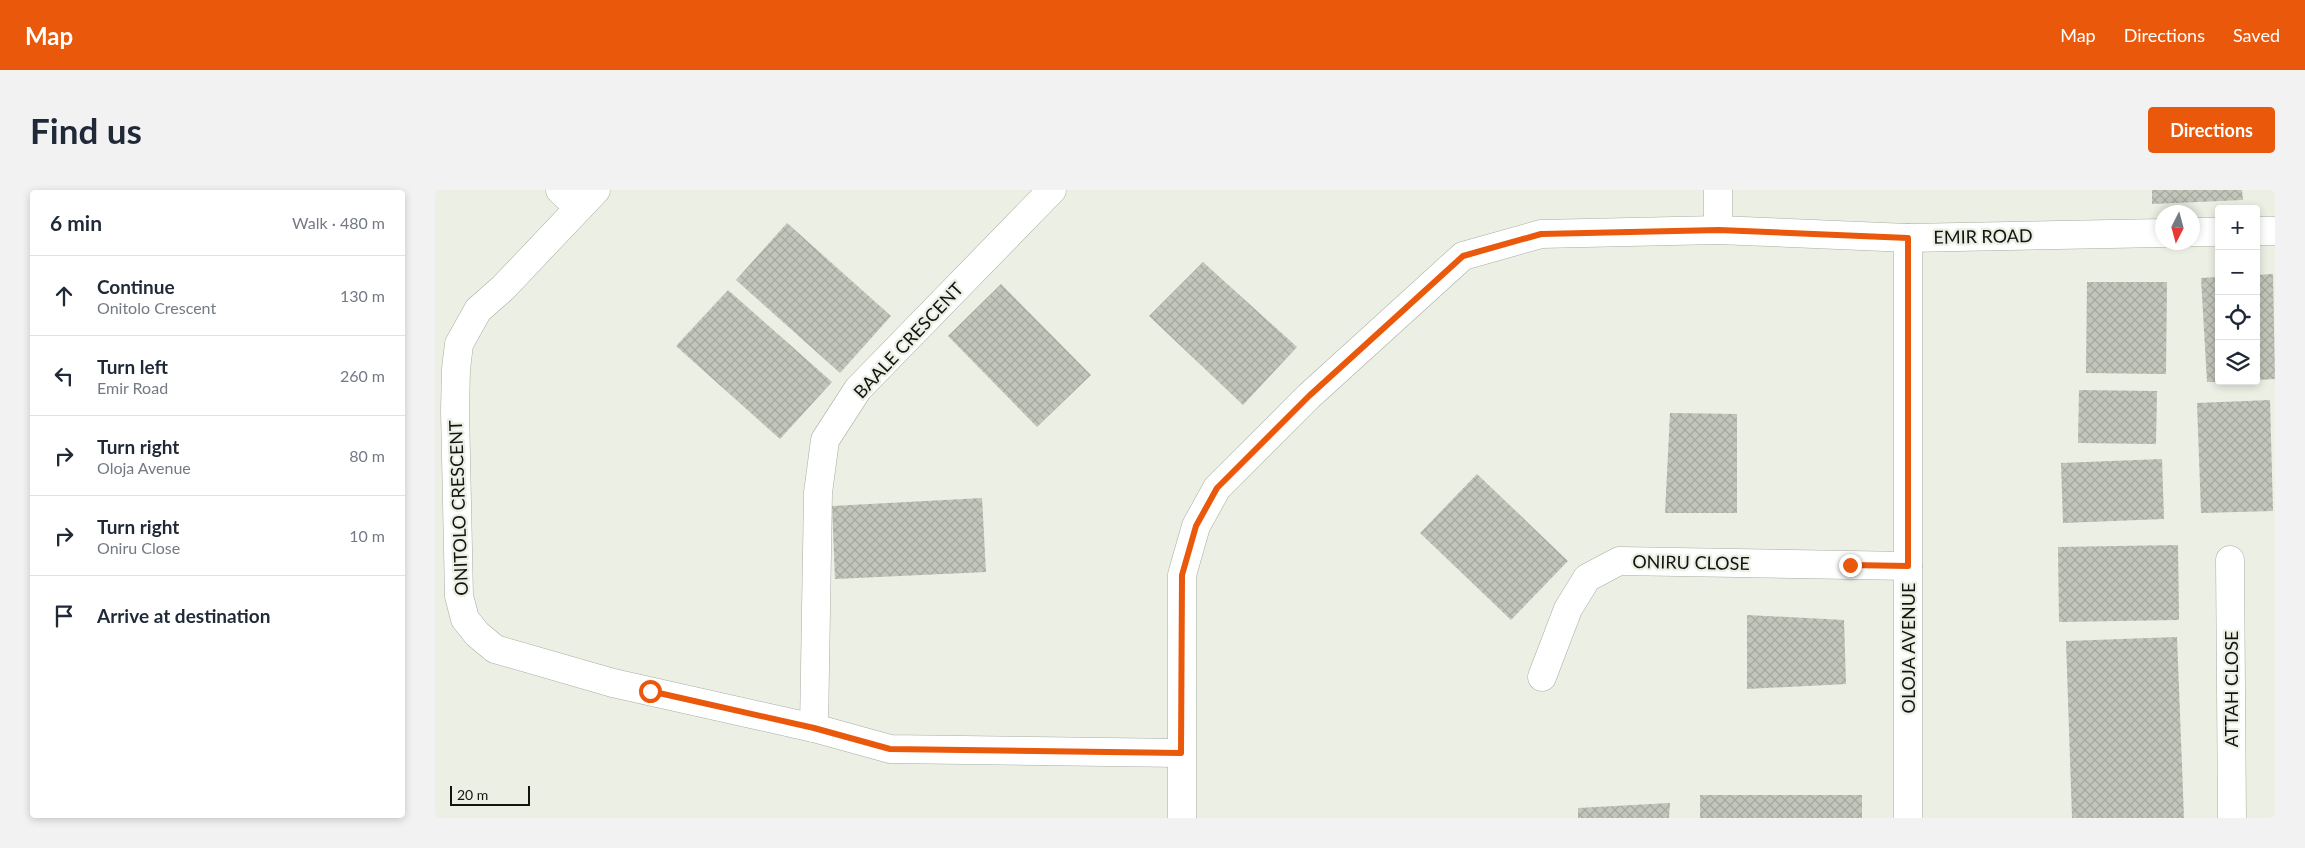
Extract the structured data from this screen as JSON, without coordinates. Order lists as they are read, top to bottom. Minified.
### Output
{"streets":{"street":["EMIR ROAD","BAALE CRESCENT","ONITOLO CRESCENT","ONIRU CLOSE","OLOJA AVENUE","ATTAH CLOSE"]},"crossings":[["EMIR ROAD","ONITOLO CRESCENT"],["EMIR ROAD","OLOJA AVENUE"],["BAALE CRESCENT","ONITOLO CRESCENT"],["ONIRU CLOSE","OLOJA AVENUE"]],"scale_bar":"20 m","north":"bottom","page":{"header":"Map","nav":["Map","Directions","Saved"],"buttons":"Directions","title":"Find us","heading":["6 min","Walk · 480 m"],"map_buttons":["+","−"],"list":[["Continue","Onitolo Crescent","130 m"],["Turn left","Emir Road","260 m"],["Turn right","Oloja Avenue","80 m"],["Turn right","Oniru Close","10 m"],"Arrive at destination"],"scale":"20 m"}}
